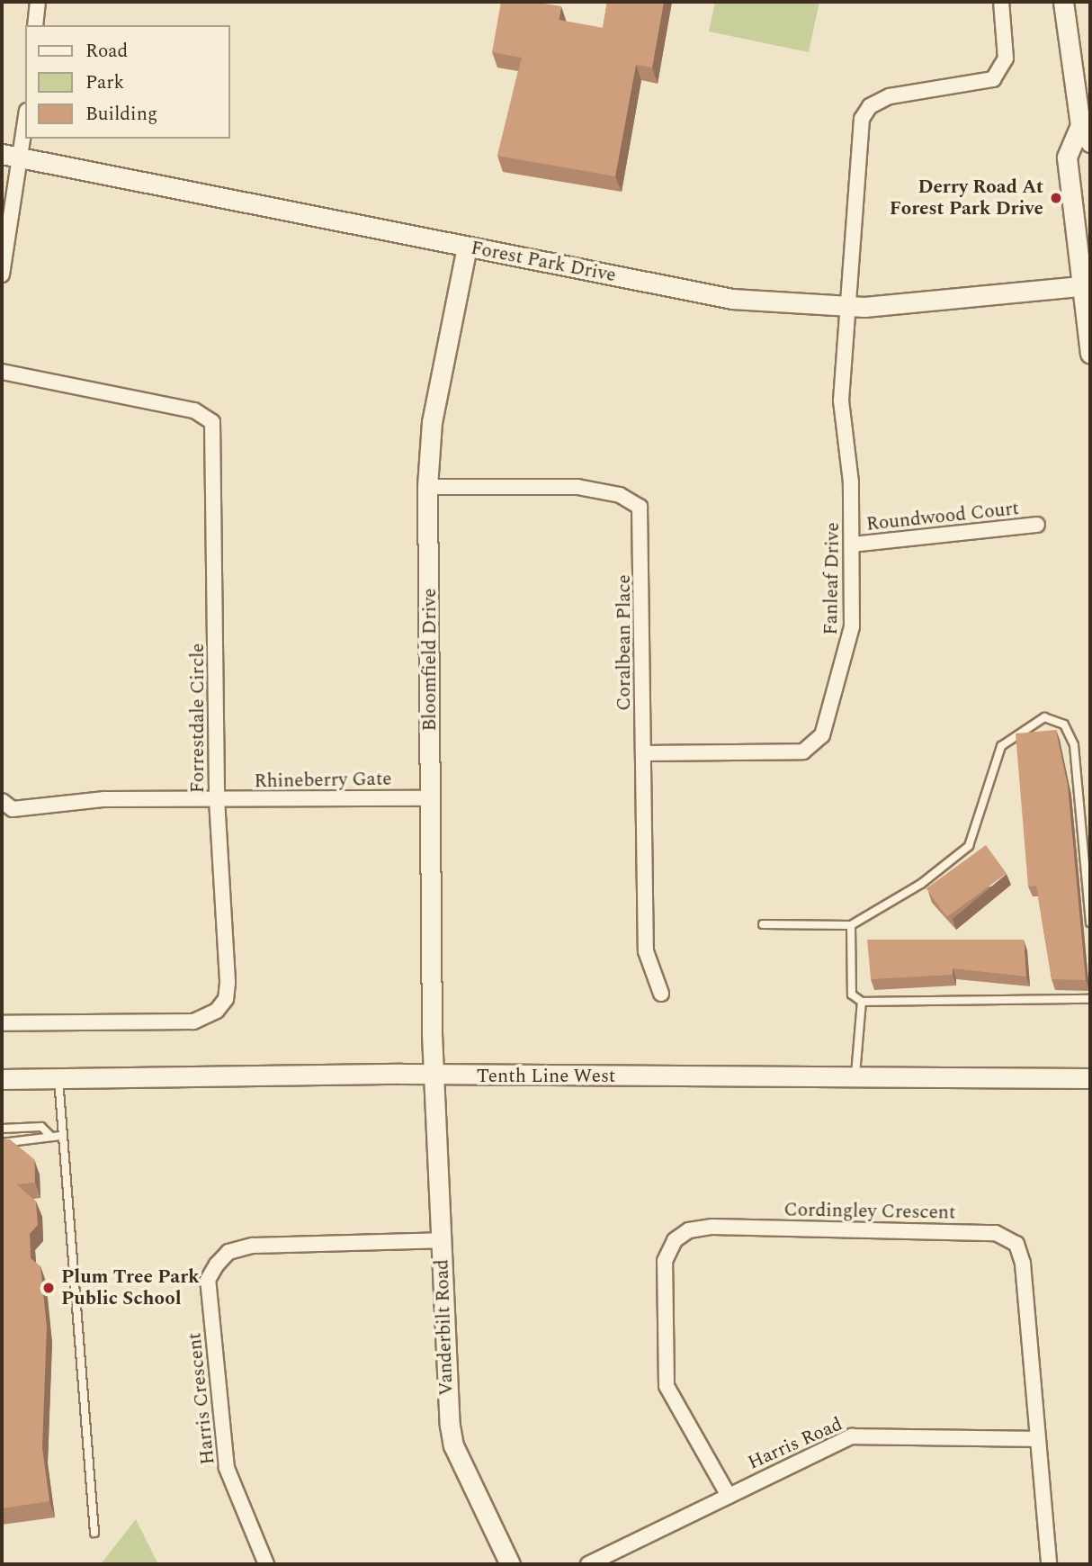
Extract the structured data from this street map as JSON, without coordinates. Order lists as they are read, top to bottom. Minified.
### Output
{"streets":{"street":["Forest Park Drive","Roundwood Court","Fanleaf Drive","Coralbean Place","Bloomfield Drive","Forrestdale Circle","Rhineberry Gate","Tenth Line West","Cordingley Crescent","Vanderbilt Road","Harris Crescent","Harris Road"]},"crossings":[["Forest Park Drive","Fanleaf Drive"],["Forest Park Drive","Bloomfield Drive"],["Roundwood Court","Fanleaf Drive"],["Fanleaf Drive","Coralbean Place"],["Coralbean Place","Bloomfield Drive"],["Bloomfield Drive","Rhineberry Gate"],["Bloomfield Drive","Tenth Line West"],["Bloomfield Drive","Vanderbilt Road"],["Forrestdale Circle","Rhineberry Gate"],["Tenth Line West","Vanderbilt Road"],["Cordingley Crescent","Harris Road"],["Vanderbilt Road","Harris Crescent"]],"places":["Derry Road At Forest Park Drive","Plum Tree Park Public School"],"legend":["Road","Park","Building"]}
